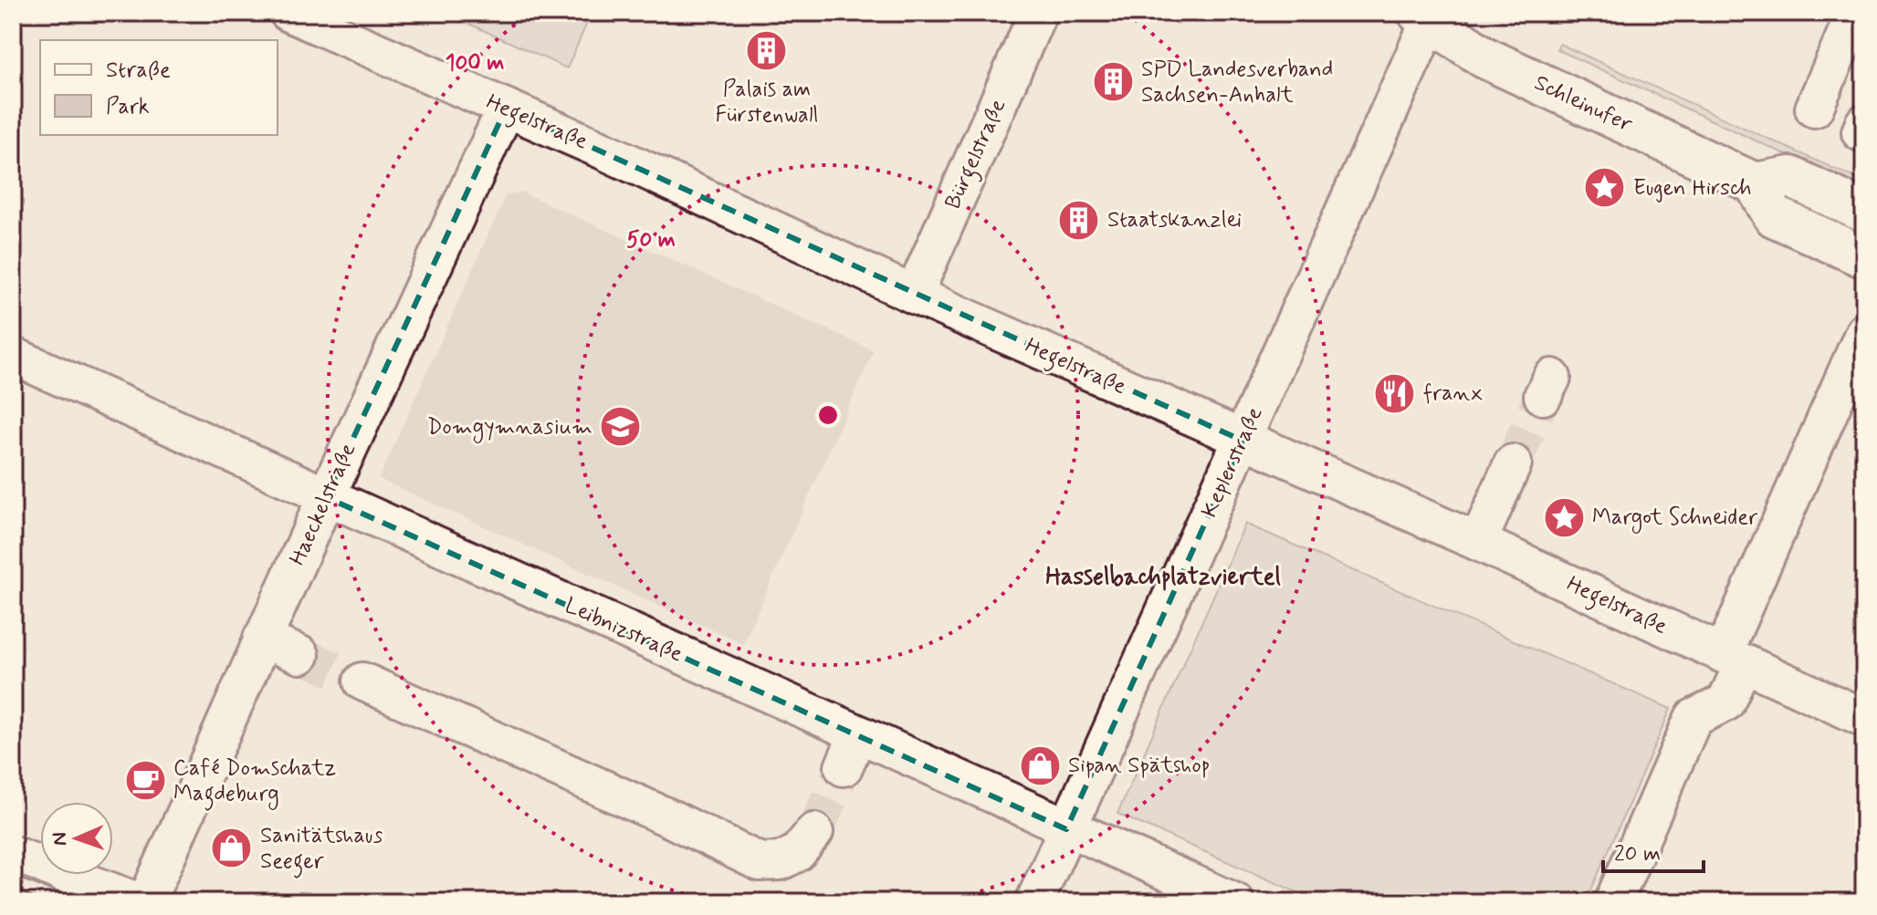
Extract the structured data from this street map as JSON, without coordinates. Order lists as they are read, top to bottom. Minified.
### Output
{"streets":{"main road":["Schleinufer"],"street":["Hegelstraße","Bürgelstraße","Keplerstraße","Haeckelstraße","Leibnizstraße"]},"crossings":[["Schleinufer","Keplerstraße"],["Hegelstraße","Bürgelstraße"],["Hegelstraße","Keplerstraße"],["Hegelstraße","Haeckelstraße"],["Keplerstraße","Leibnizstraße"],["Haeckelstraße","Leibnizstraße"]],"districts":["Hasselbachplatzviertel"],"places":{"building":["Palais am Fürstenwall","SPD Landesverband Sachsen-Anhalt","Staatskanzlei"],"place":["Eugen Hirsch","Margot Schneider"],"restaurant":["franx"],"school or university":["Domgymnasium"],"shop":["Sipan Spätshop","Sanitätshaus Seeger"],"cafe":["Café Domschatz Magdeburg"]},"legend":["Straße","Park"],"scale_bar":"20 m","north":"left","rings":["100 m","50 m"]}
